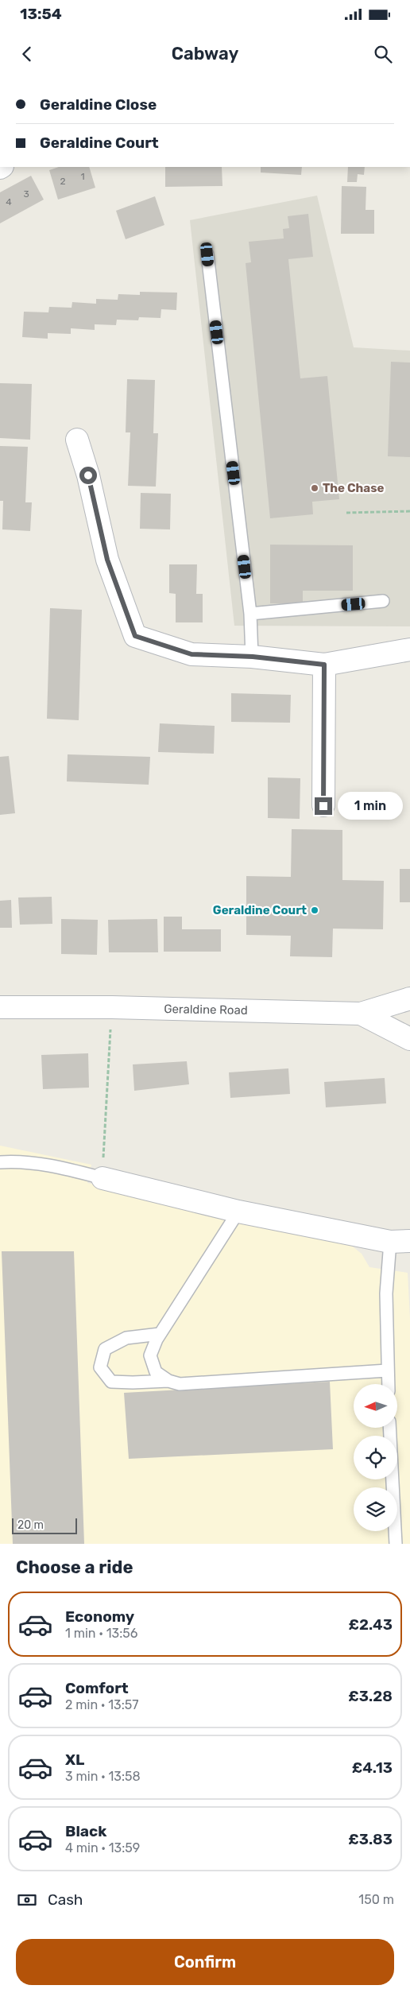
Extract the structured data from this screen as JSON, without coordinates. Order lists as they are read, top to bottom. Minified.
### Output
{"streets":{"street":["Geraldine Road"]},"places":["The Chase","Geraldine Court"],"house_numbers":["1","2","3","4"],"scale_bar":"20 m","north":"left","page":{"status":"13:54","header":"Cabway","banner":["Geraldine Close","Geraldine Court"],"bubble":"1 min","scale":"20 m","heading":"Choose a ride","list":[{"name":"Economy","note":"1 min · 13:56","value":"£2.43"},{"name":"Comfort","note":"2 min · 13:57","value":"£3.28"},{"name":"XL","note":"3 min · 13:58","value":"£4.13"},{"name":"Black","note":"4 min · 13:59","value":"£3.83"}],"pay":["Cash","150 m"],"buttons":"Confirm"}}
